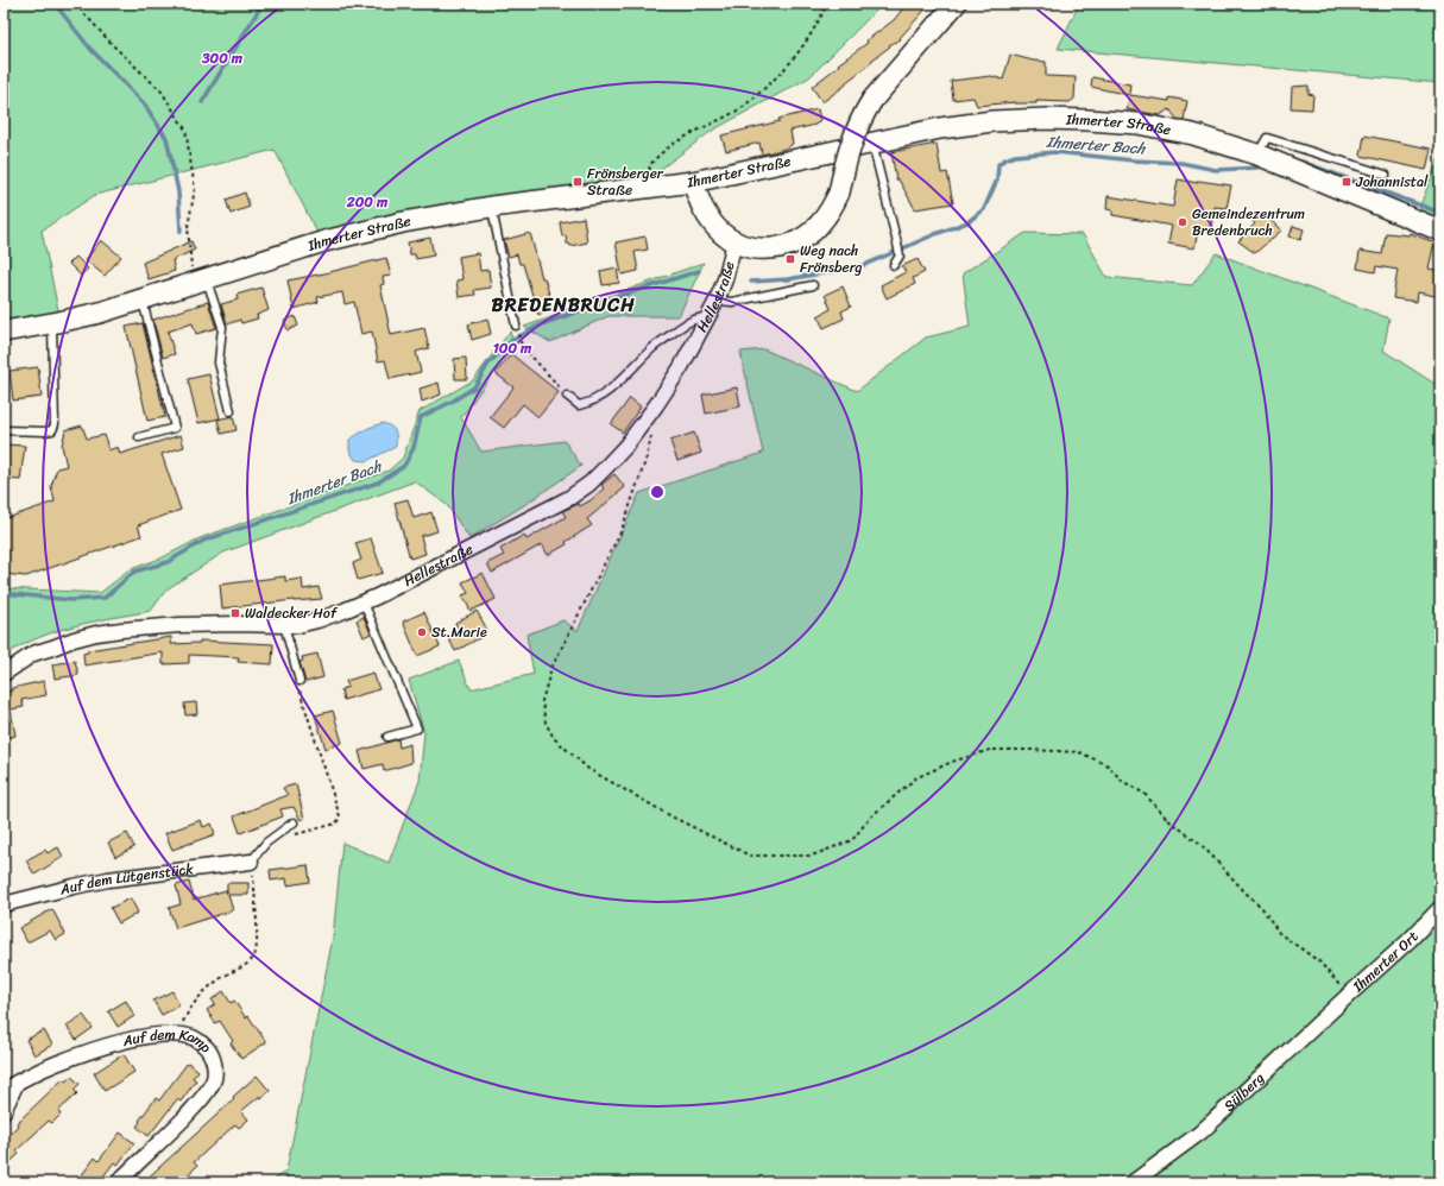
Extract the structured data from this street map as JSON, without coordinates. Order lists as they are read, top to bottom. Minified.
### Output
{"streets":{"main road":["Ihmerter Straße"],"street":["Hellestraße","Auf dem Lütgenstück","Ihmerter Ort","Auf dem Kamp","Sülberg"]},"crossings":[["Ihmerter Ort","Sülberg"]],"districts":["BREDENBRUCH"],"water":["Ihmerter Bach"],"places":{"transit":["Frönsberger Straße","Johannistal","Weg nach Frönsberg","Waldecker Hof"],"other":["Gemeindezentrum Bredenbruch","St.Marie"]},"rings":["300 m","200 m","100 m"]}
